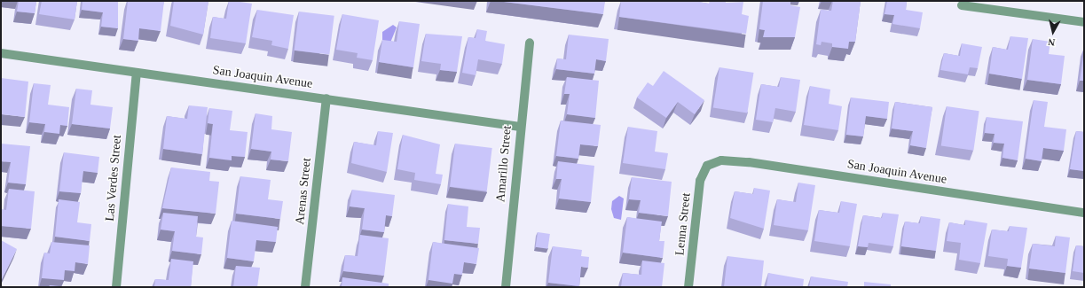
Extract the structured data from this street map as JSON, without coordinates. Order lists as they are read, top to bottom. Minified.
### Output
{"streets":{"street":["San Joaquin Avenue","Amarillo Street","Las Verdes Street","Arenas Street","Lenna Street"]},"crossings":[["San Joaquin Avenue","Amarillo Street"],["San Joaquin Avenue","Las Verdes Street"],["San Joaquin Avenue","Arenas Street"],["San Joaquin Avenue","Lenna Street"]],"north":"bottom"}
